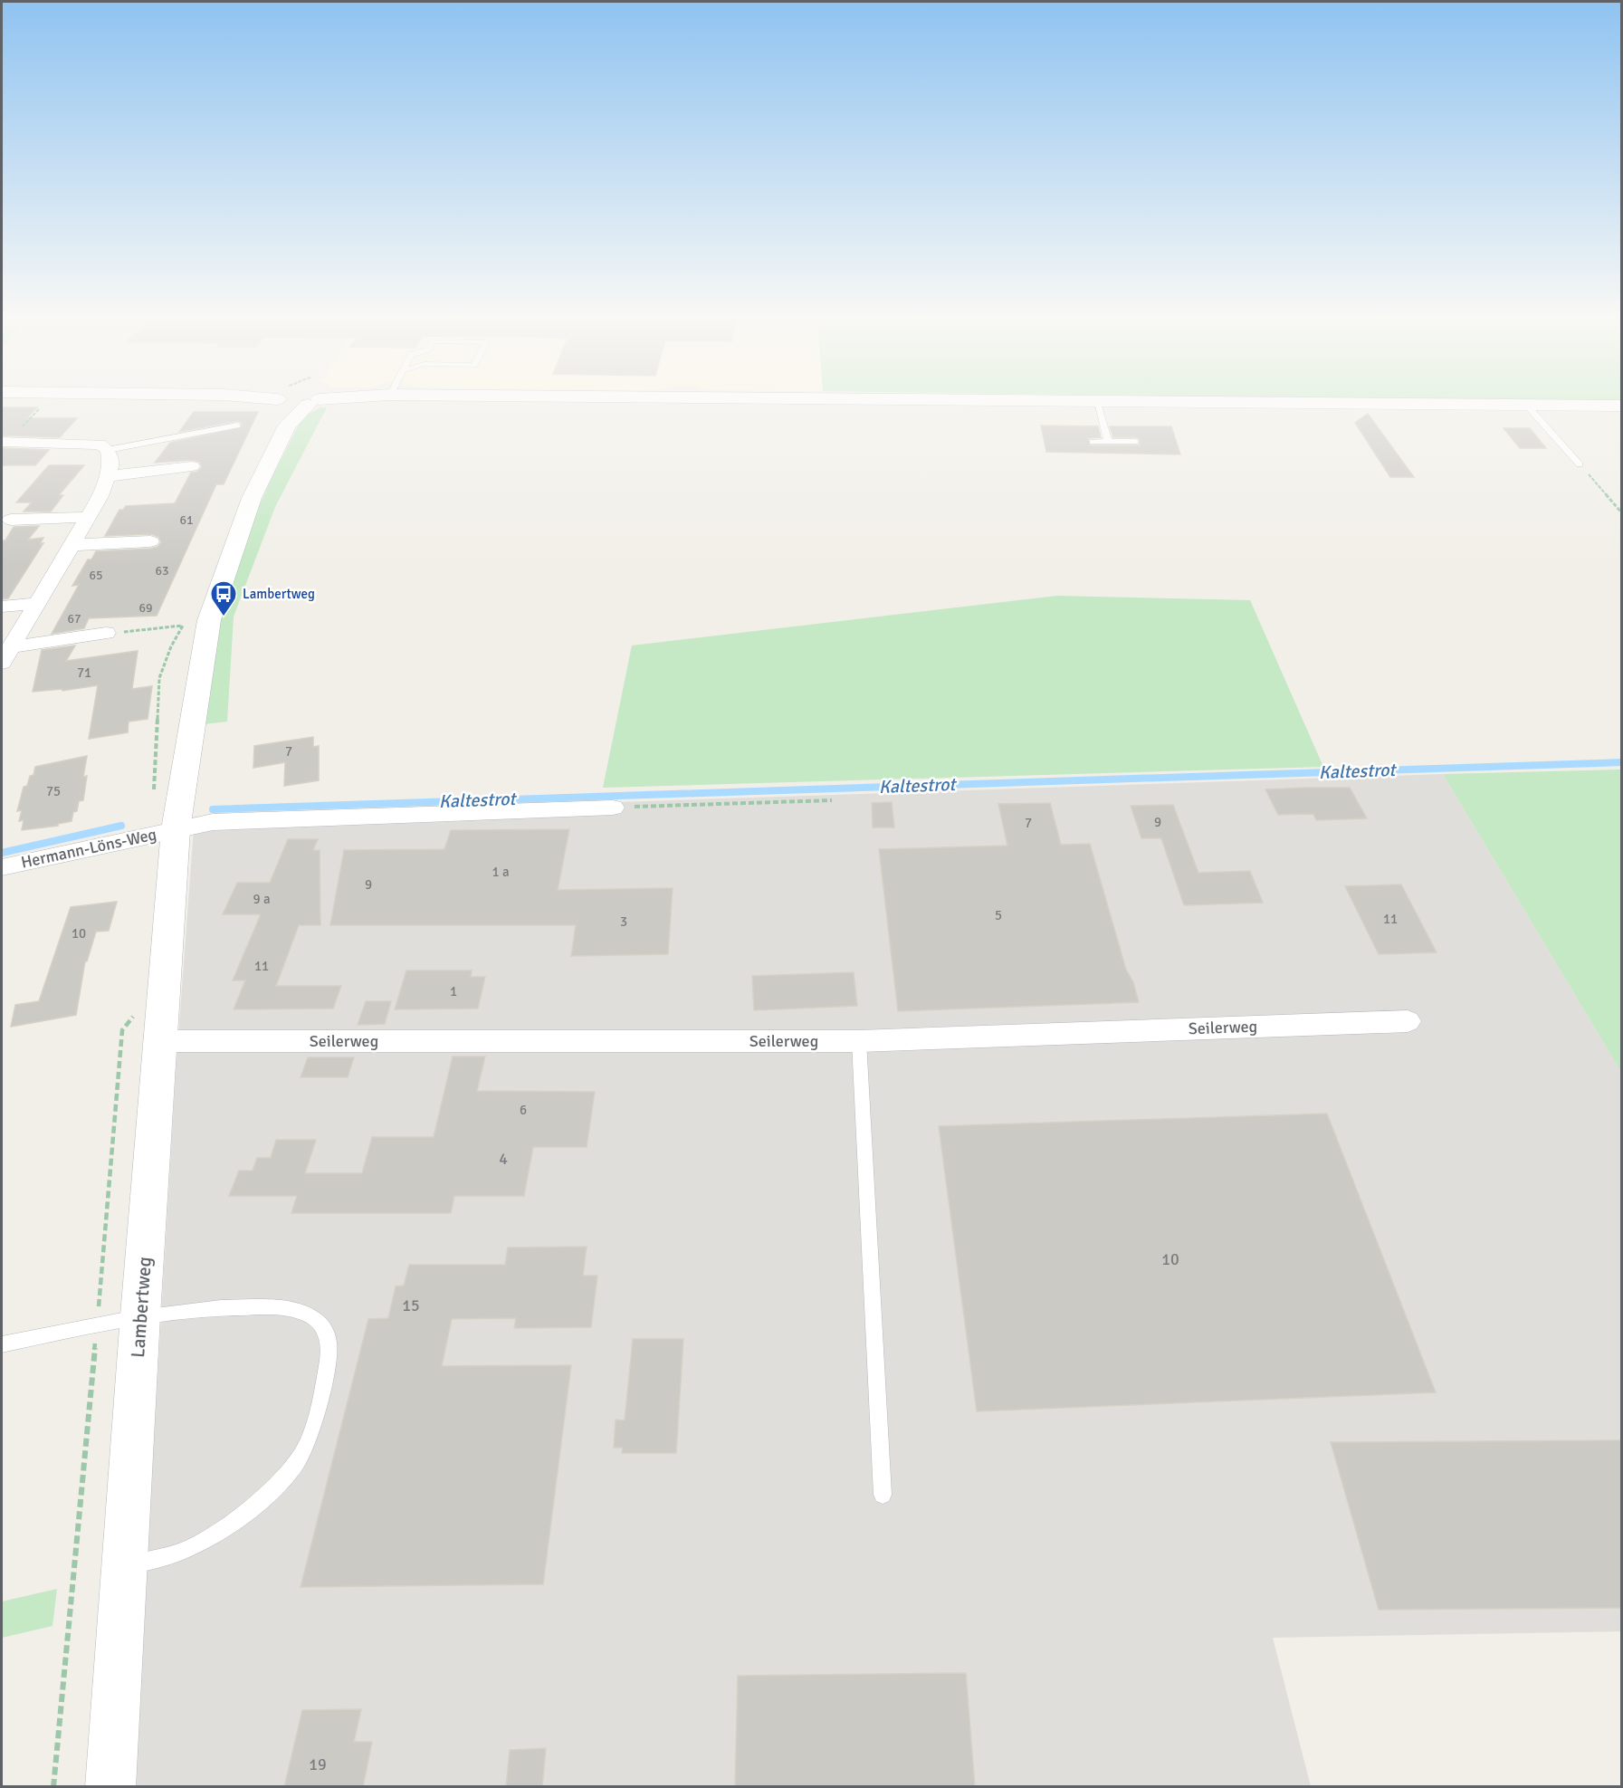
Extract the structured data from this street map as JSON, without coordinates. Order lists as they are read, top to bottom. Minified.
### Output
{"streets":{"main road":["Lambertweg"],"street":["Hermann-Löns-Weg","Seilerweg"]},"crossings":[["Hermann-Löns-Weg","Lambertweg"],["Seilerweg","Lambertweg"]],"water":["Kaltestrot"],"places":{"bus stop":["Lambertweg"]},"house_numbers":["61","63","65","69","67","71","7","75","9","7","1 a","9","9 a","5","11","3","10","11","1","6","4","10","15","19"]}
